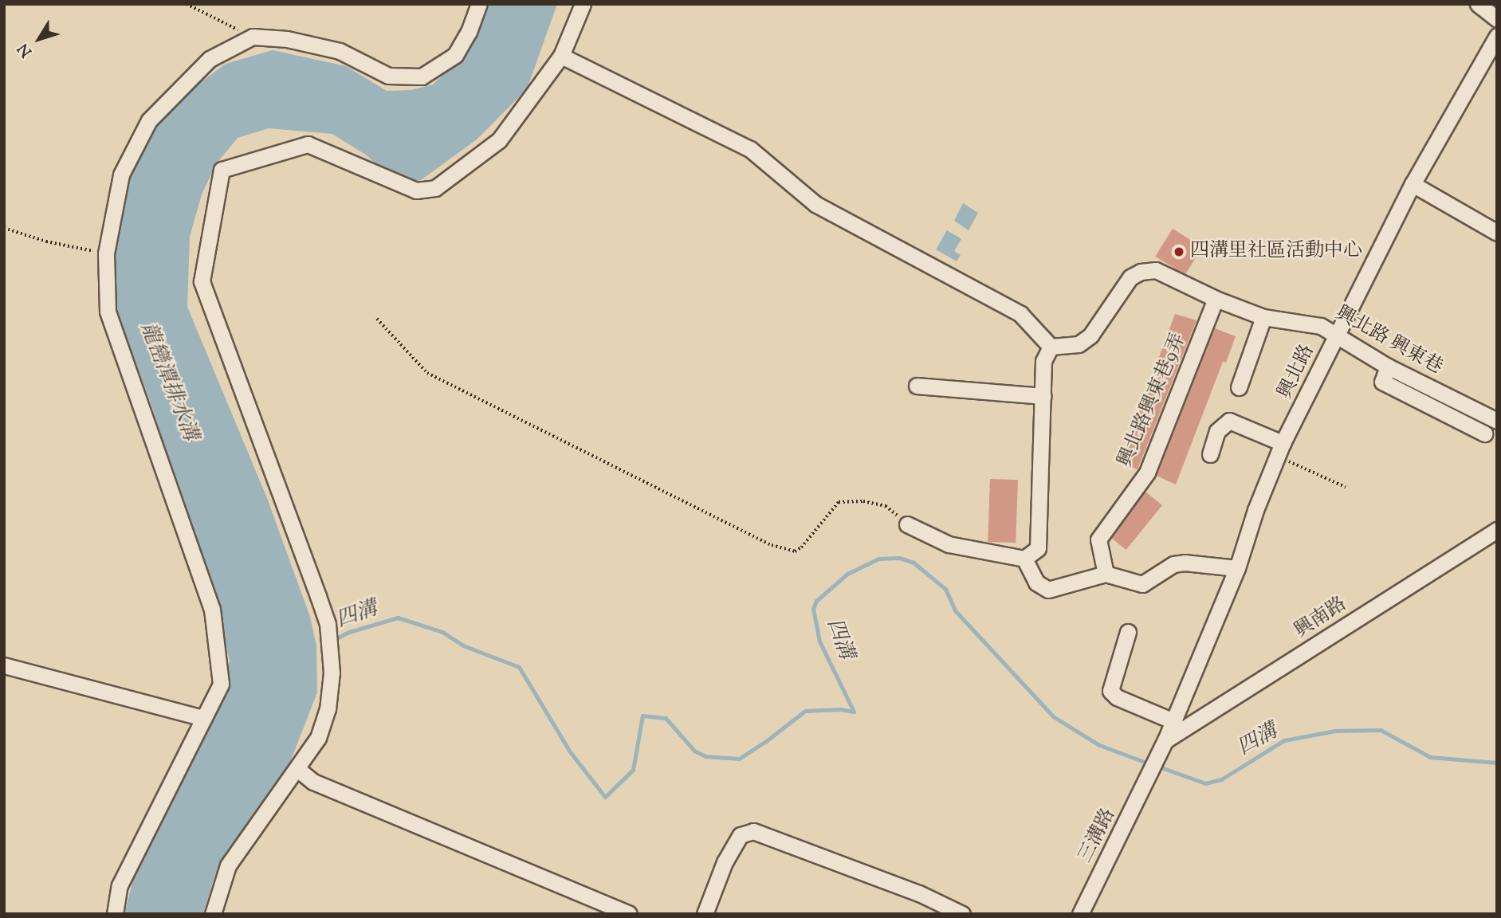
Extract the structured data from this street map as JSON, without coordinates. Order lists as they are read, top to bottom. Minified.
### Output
{"streets":{"street":["興北路 興東巷","興北路","興北路興東巷9弄","興南路","三溝路"]},"crossings":[["興北路 興東巷","興北路"],["興北路 興東巷","興北路興東巷9弄"],["興北路","興南路"],["興北路","三溝路"],["興南路","三溝路"]],"water":["龍巒潭排水溝","四溝"],"places":["四溝里社區活動中心"],"north":"bottom left"}
